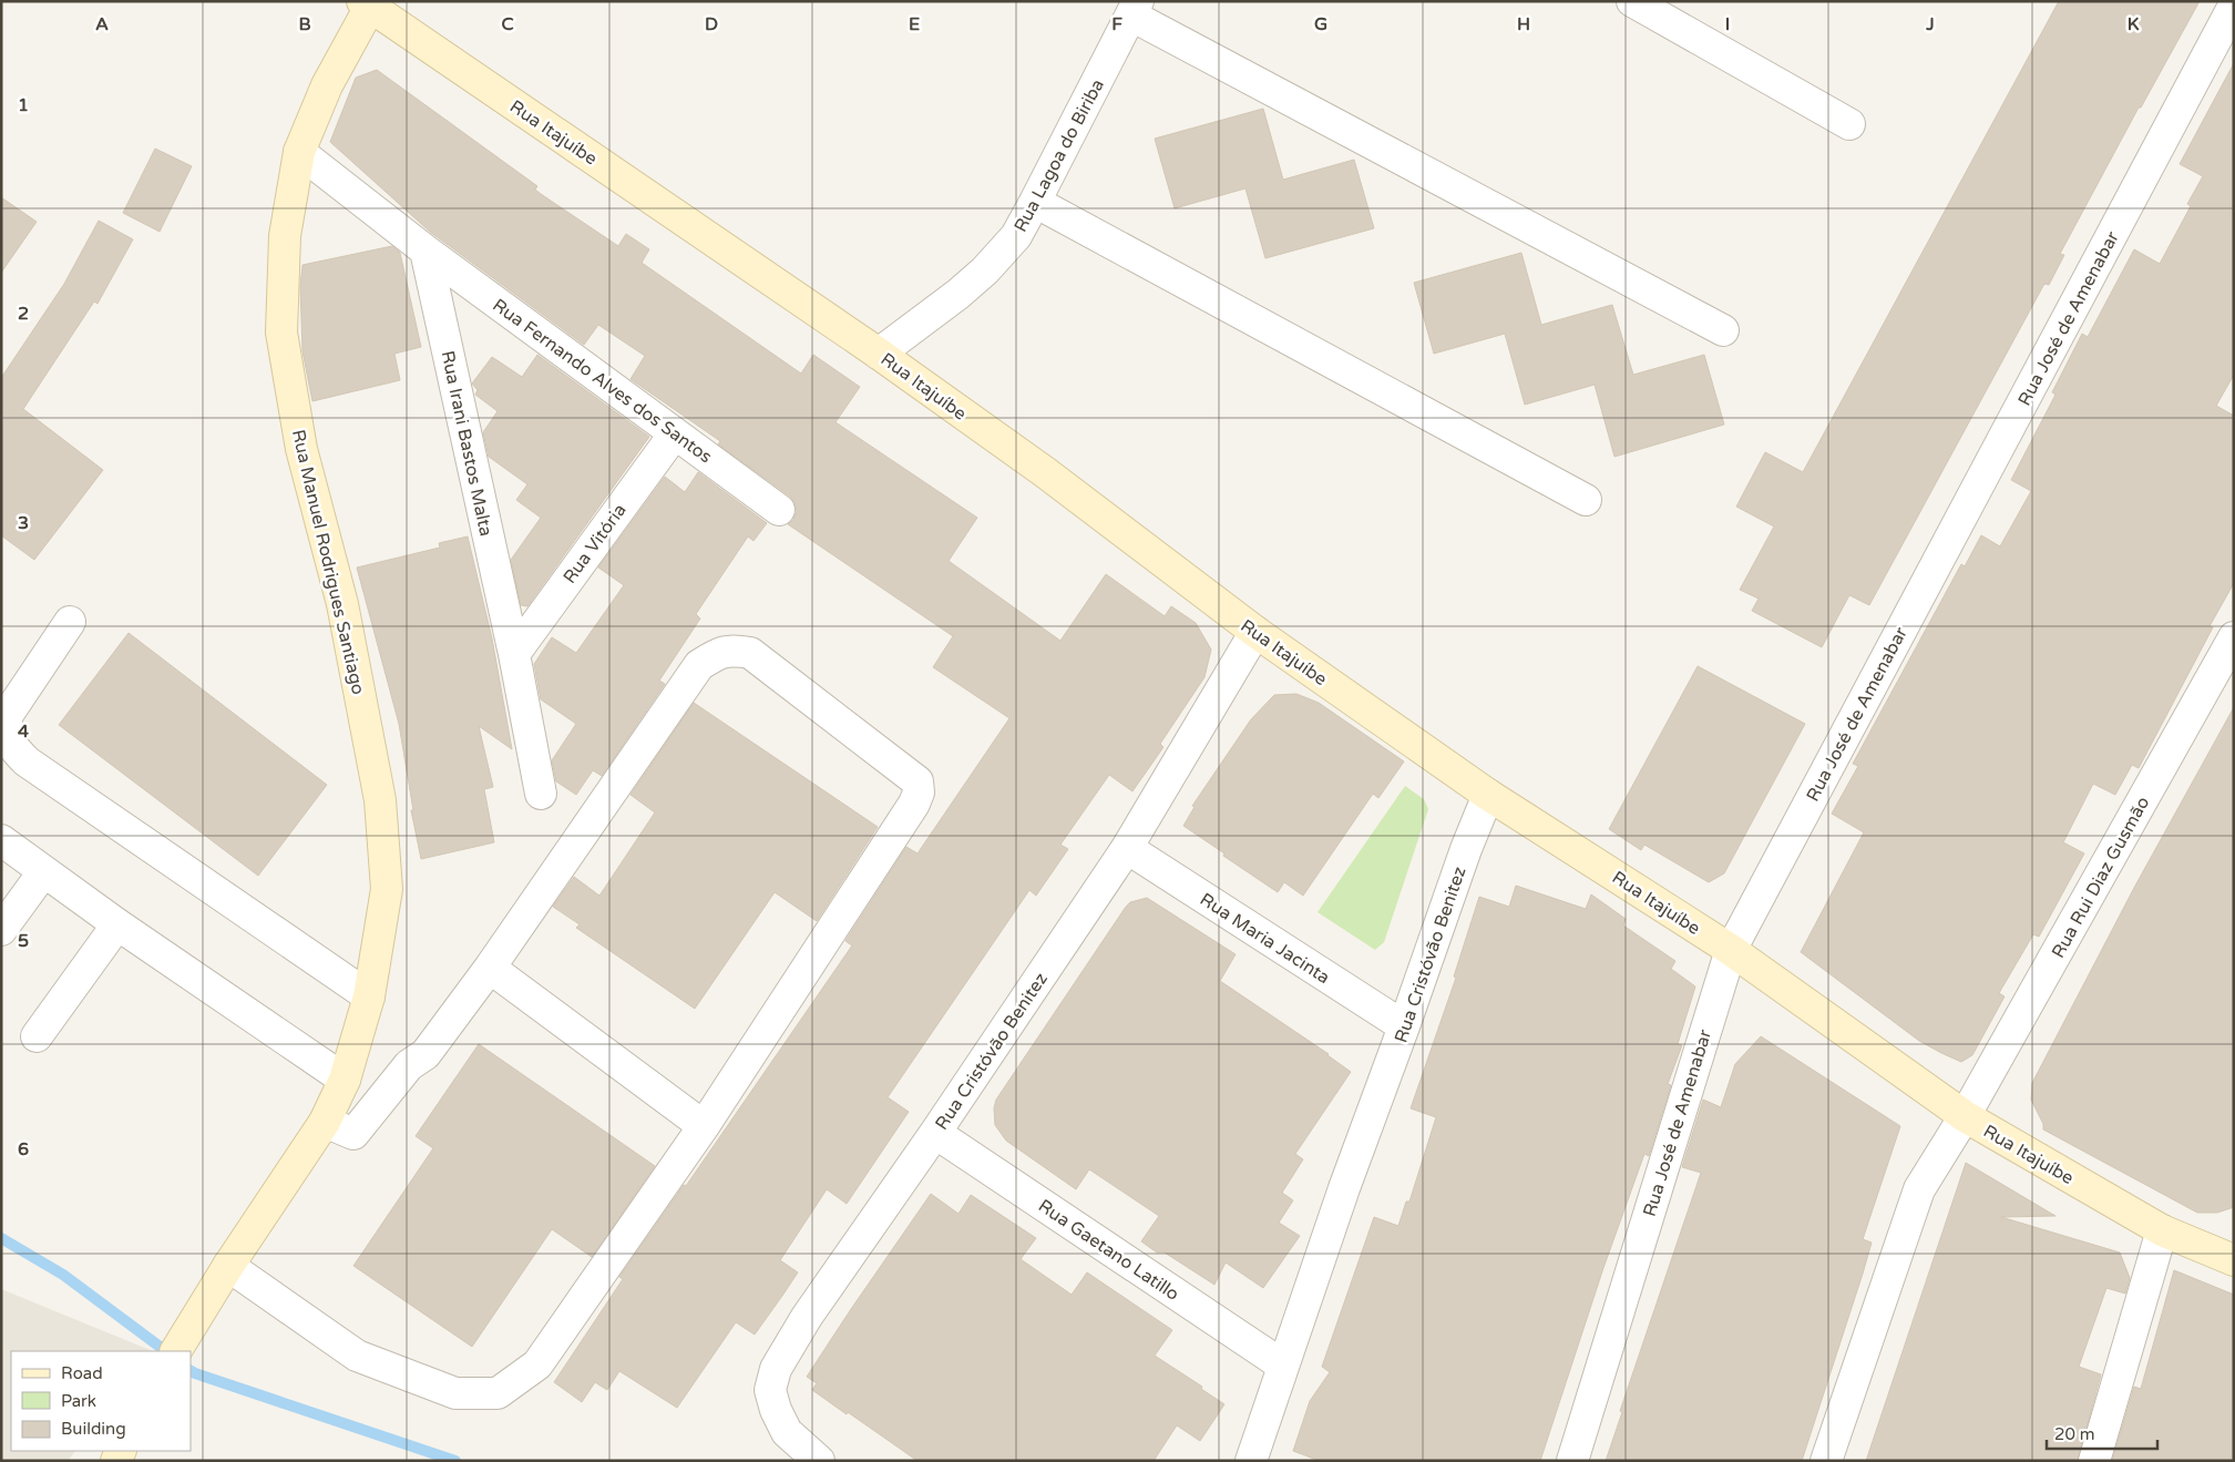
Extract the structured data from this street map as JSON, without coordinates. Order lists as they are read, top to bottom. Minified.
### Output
{"streets":{"main road":["Rua Itajuíbe","Rua Manuel Rodrigues Santiago"],"street":["Rua Lagoa do Biriba","Rua José de Amenabar","Rua Fernando Alves dos Santos","Rua Irani Bastos Malta","Rua Vitória","Rua Rui Diaz Gusmão","Rua Maria Jacinta","Rua Cristóvão Benitez","Rua Gaetano Latillo"]},"crossings":[["Rua Itajuíbe","Rua Lagoa do Biriba"],["Rua Itajuíbe","Rua José de Amenabar"],["Rua Itajuíbe","Rua Manuel Rodrigues Santiago"],["Rua Itajuíbe","Rua Rui Diaz Gusmão"],["Rua Itajuíbe","Rua Cristóvão Benitez"],["Rua Fernando Alves dos Santos","Rua Irani Bastos Malta"],["Rua Fernando Alves dos Santos","Rua Vitória"],["Rua Irani Bastos Malta","Rua Vitória"],["Rua Maria Jacinta","Rua Cristóvão Benitez"],["Rua Cristóvão Benitez","Rua Gaetano Latillo"]],"legend":["Road","Park","Building"],"scale_bar":"20 m","grid":{"columns":["A","B","C","D","E","F","G","H","I","J","K"],"rows":["1","2","3","4","5","6"]}}
